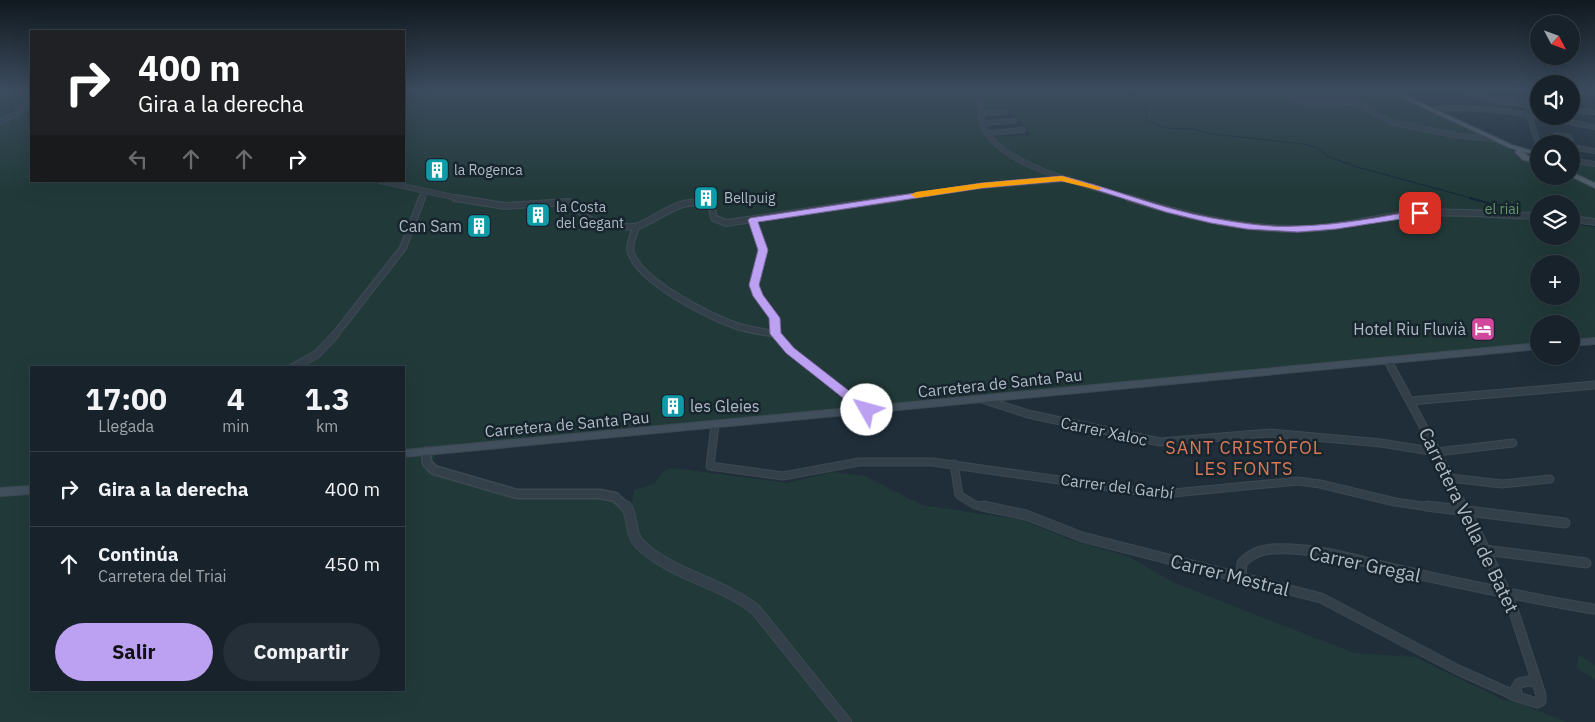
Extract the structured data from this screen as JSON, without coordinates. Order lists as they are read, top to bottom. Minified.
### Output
{"streets":{"main road":["Carretera de Santa Pau"],"street":["Carrer Xaloc","Carrer del Garbí","Carretera Vella de Batet","Carrer Gregal","Carrer Mestral"]},"crossings":[["Carretera de Santa Pau","Carrer Xaloc"],["Carretera de Santa Pau","Carrer del Garbí"],["Carretera de Santa Pau","Carretera Vella de Batet"],["Carrer Xaloc","Carretera Vella de Batet"],["Carrer del Garbí","Carretera Vella de Batet"],["Carrer del Garbí","Carrer Mestral"],["Carretera Vella de Batet","Carrer Gregal"],["Carretera Vella de Batet","Carrer Mestral"],["Carrer Gregal","Carrer Mestral"]],"districts":["SANT CRISTÒFOL LES FONTS"],"parks":["el riai"],"places":{"building":["la Rogenca","Bellpuig","la Costa del Gegant","Can Sam","les Gleies"],"hotel":["Hotel Riu Fluvià"]},"north":"bottom right","page":{"map_buttons":["+","−"],"turn":["400 m","Gira a la derecha"],"eta":["17:00","Llegada","4","min","1.3","km"],"list":[{"name":"Gira a la derecha","value":"400 m"},{"name":"Continúa","note":"Carretera del Triai","value":"450 m"}],"buttons":["Salir","Compartir"]}}
